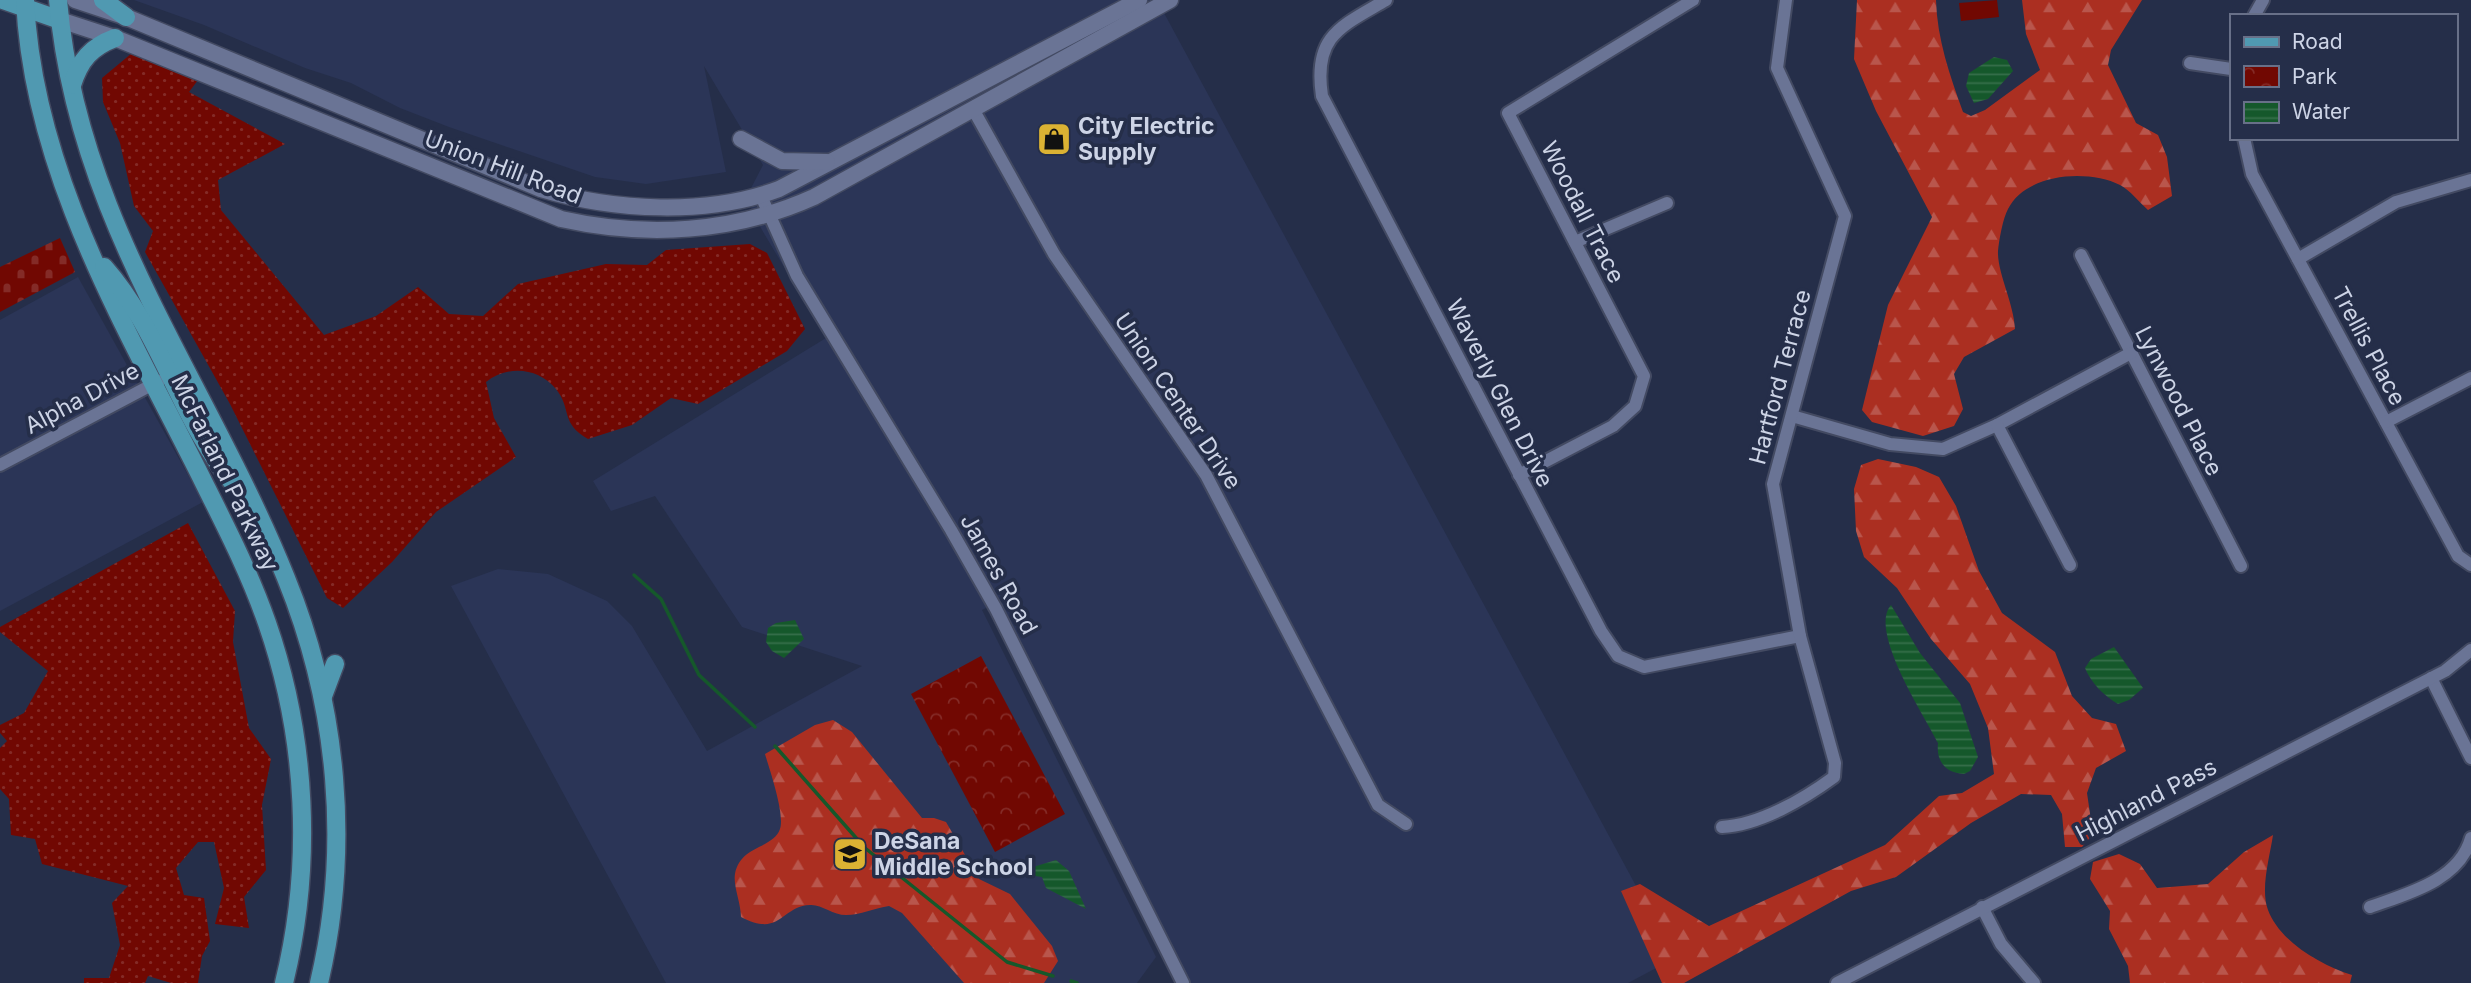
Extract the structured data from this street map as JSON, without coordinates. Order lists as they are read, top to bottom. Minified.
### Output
{"streets":{"main road":["Union Hill Road","McFarland Parkway"],"street":["Woodall Trace","Trellis Place","Hartford Terrace","Waverly Glen Drive","Alpha Drive","Union Center Drive","Lynwood Place","James Road","Highland Pass"]},"crossings":[["Union Hill Road","Union Center Drive"],["Union Hill Road","McFarland Parkway"],["Union Hill Road","James Road"],["Woodall Trace","Waverly Glen Drive"],["Hartford Terrace","Waverly Glen Drive"],["Alpha Drive","McFarland Parkway"]],"places":{"shop":["City Electric Supply"],"school or university":["DeSana Middle School"]},"legend":["Road","Park","Water"]}
